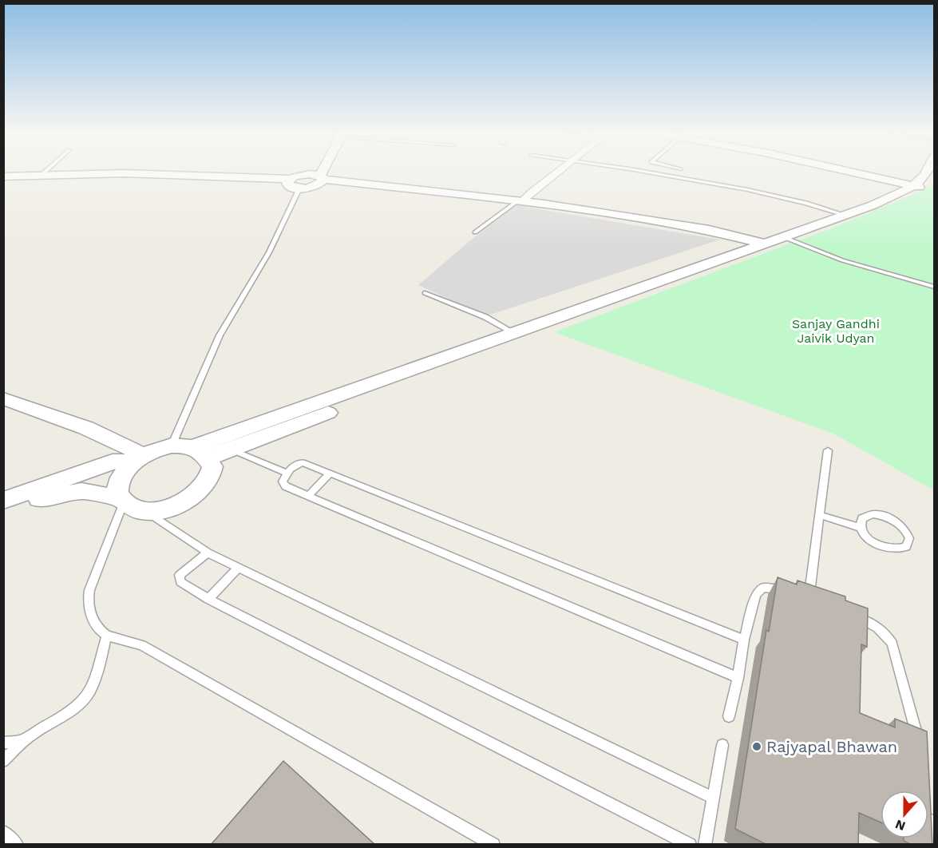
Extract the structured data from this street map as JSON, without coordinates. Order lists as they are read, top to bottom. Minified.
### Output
{"parks":["Sanjay Gandhi Jaivik Udyan"],"places":["Rajyapal Bhawan"],"north":"bottom"}
